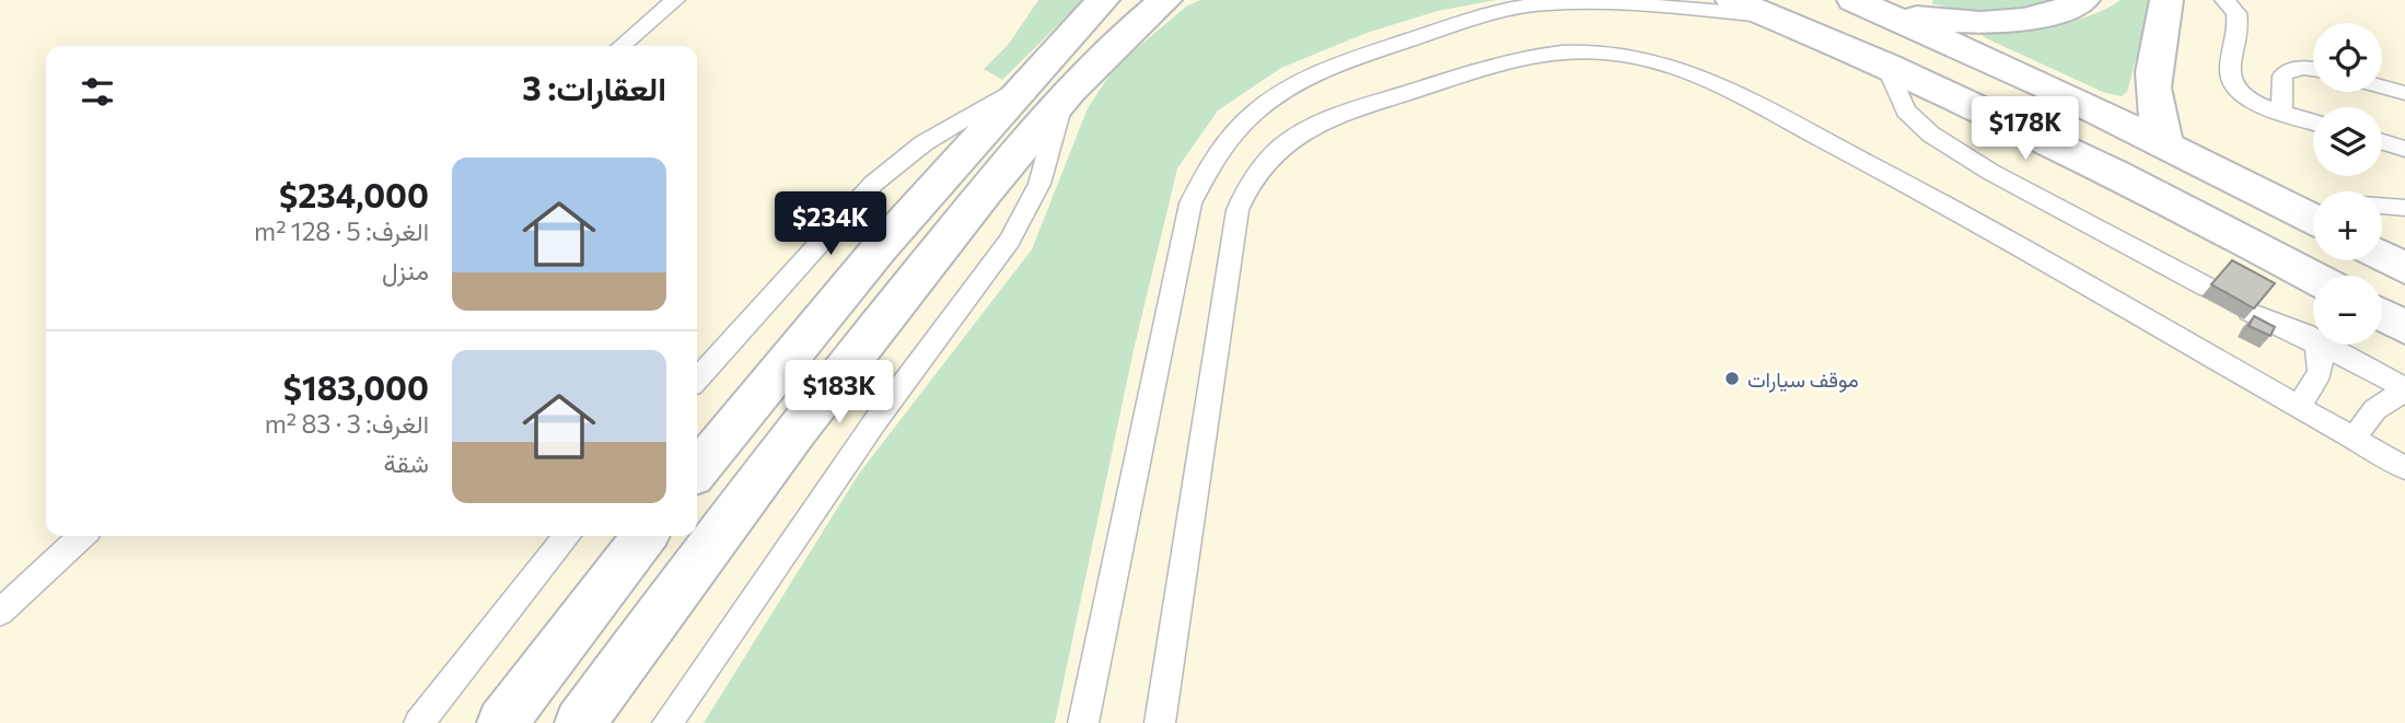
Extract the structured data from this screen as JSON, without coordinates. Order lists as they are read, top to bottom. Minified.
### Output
{"places":["موقف سيارات"],"page":{"map_buttons":["+","−"],"heading":"العقارات: 3","price":["$178K","$234K","$183K"],"list":[{"name":"$234,000","note":"الغرف: 5 · 128 m² · منزل"},{"name":"$183,000","note":"الغرف: 3 · 83 m² · شقة"}]}}
